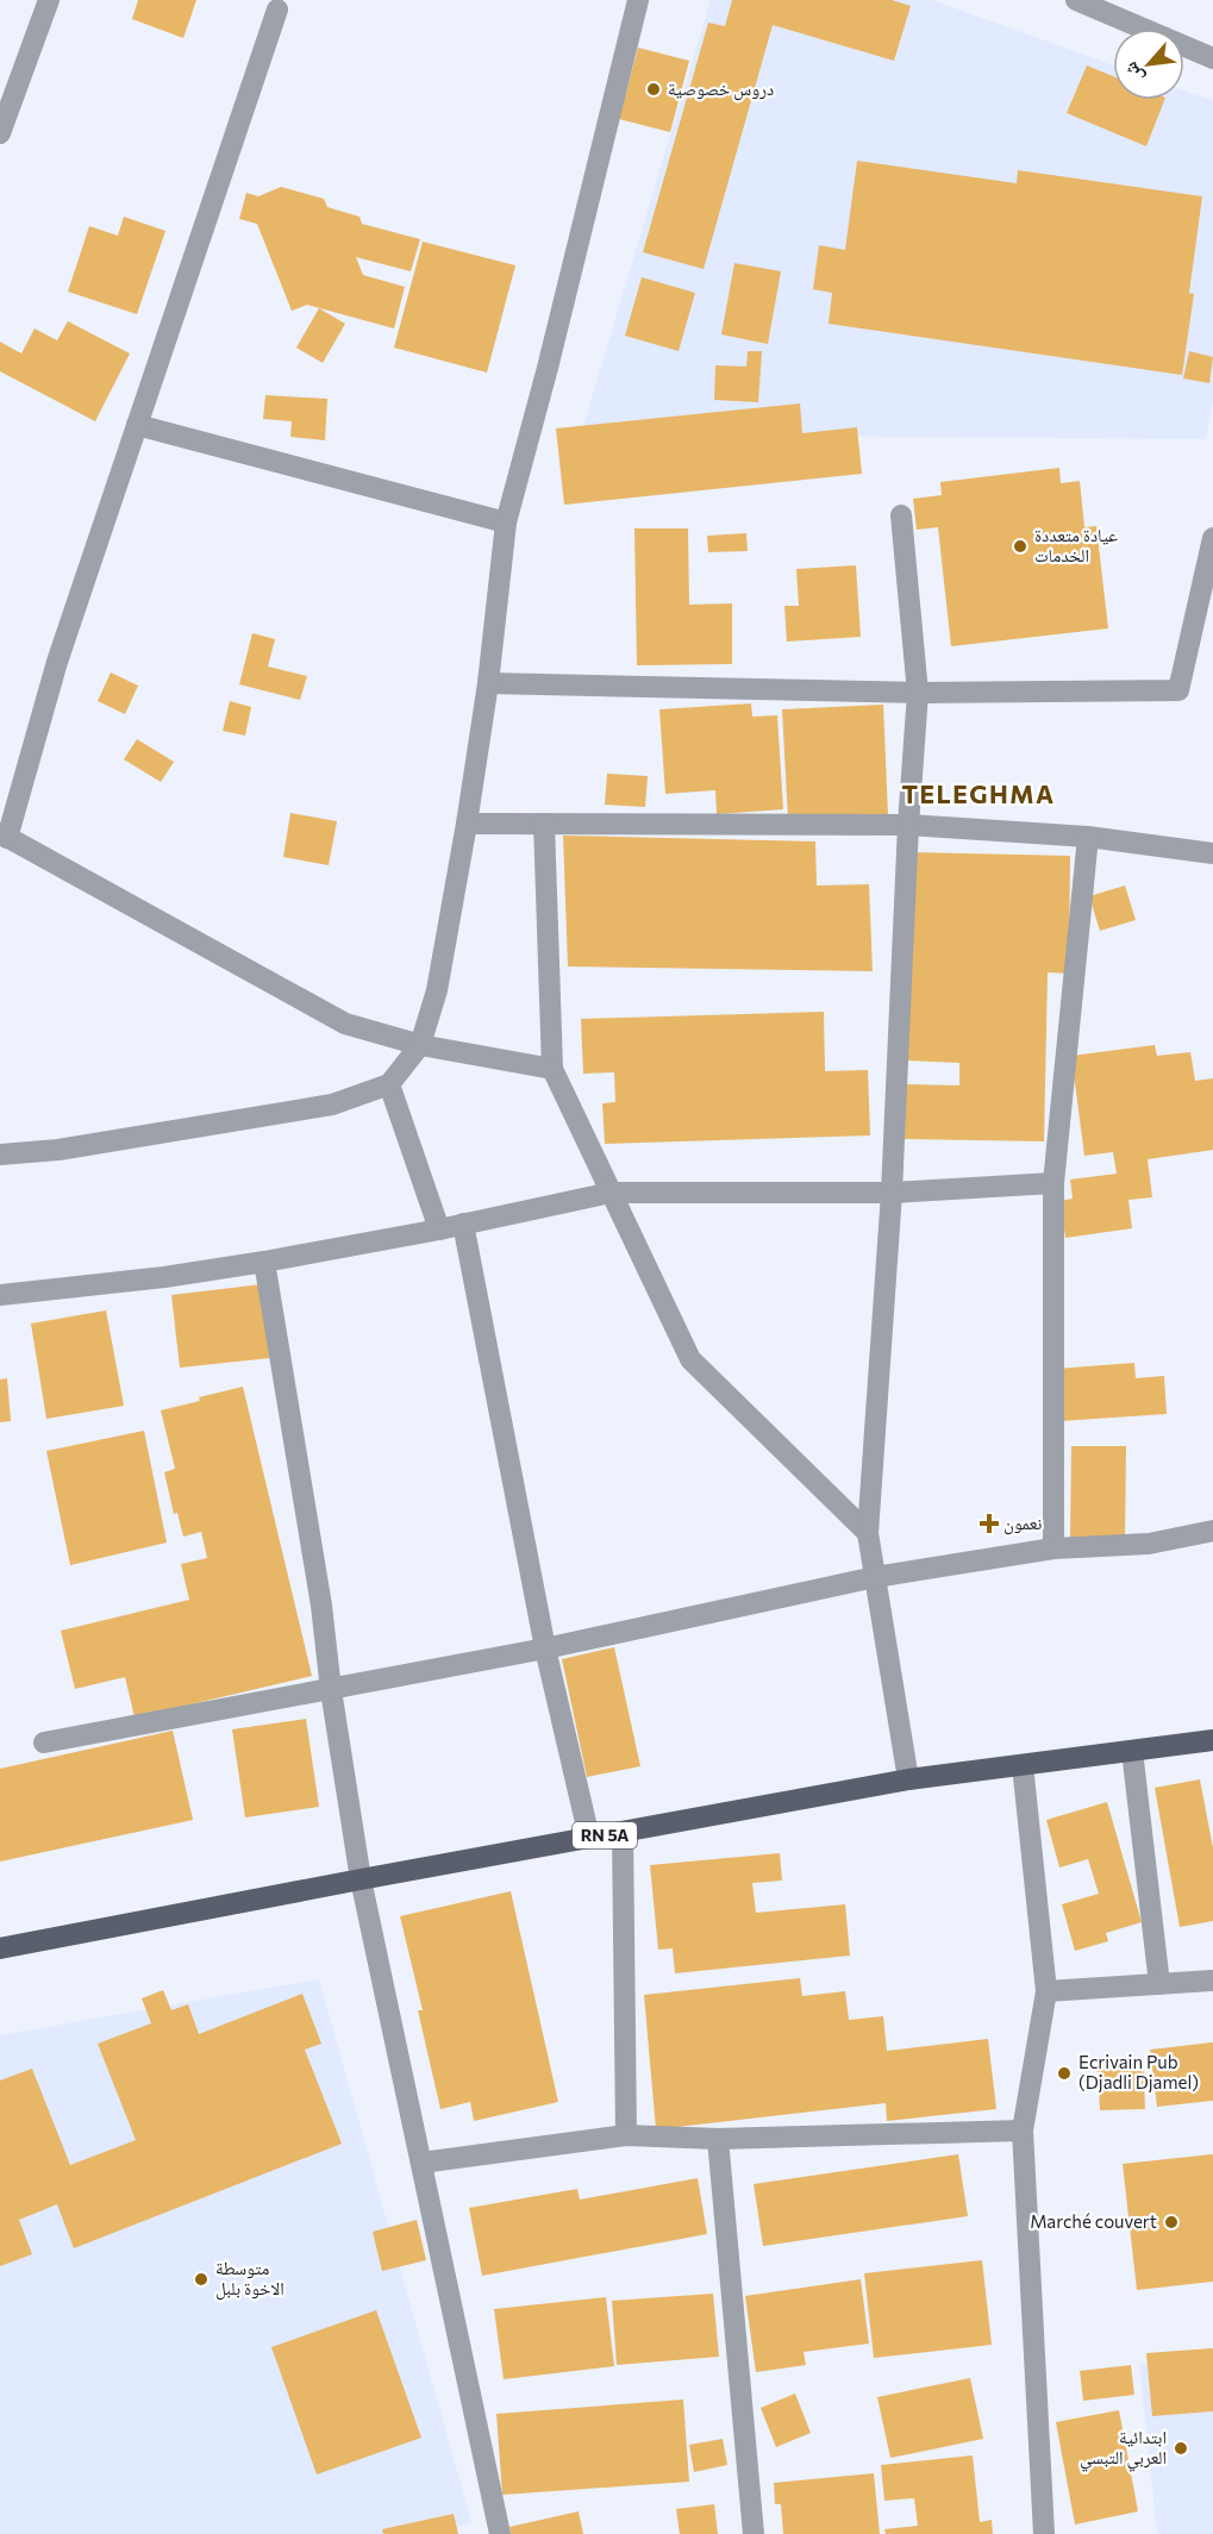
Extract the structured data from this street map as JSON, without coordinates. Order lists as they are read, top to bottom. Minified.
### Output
{"streets":{"main road":["RN 5A"]},"districts":["TELEGHMA"],"places":{"other":["دروس خصوصية","عيادة متعددة الخدمات","Ecrivain Pub (Djadli Djamel)","Marché couvert","متوسطة الاخوة بلبل","ابتدائية العربي التبسي"],"health":["نعمون"]},"north":"bottom left"}
